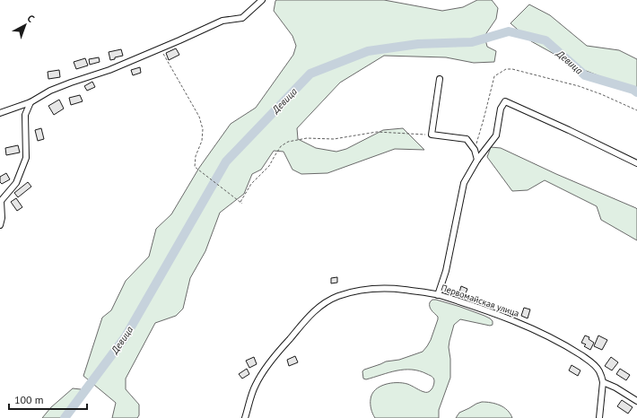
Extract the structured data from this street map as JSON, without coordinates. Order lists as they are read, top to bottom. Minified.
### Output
{"streets":{"street":["Первомайская улица"]},"water":["Девица"],"scale_bar":"100 m","north":"top right"}
